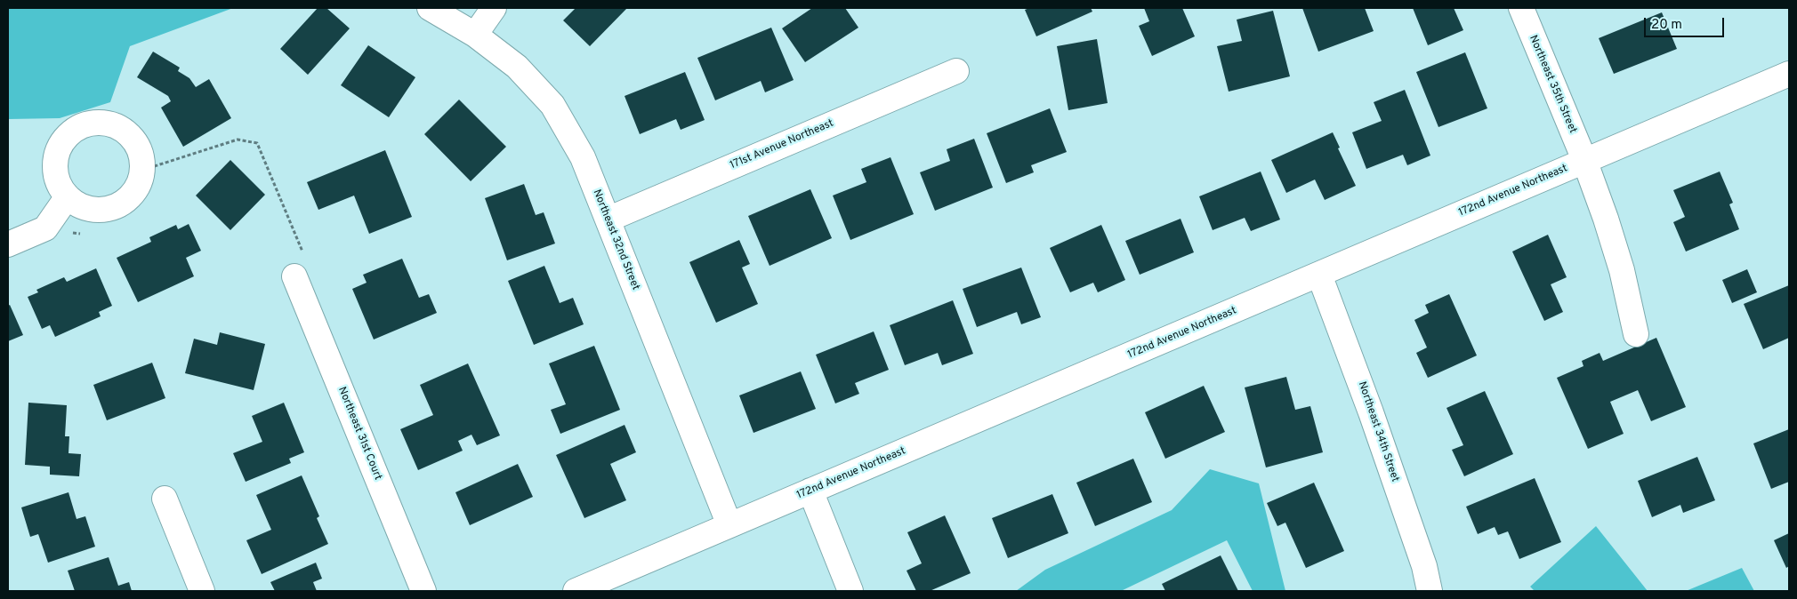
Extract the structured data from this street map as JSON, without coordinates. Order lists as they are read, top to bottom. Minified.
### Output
{"streets":{"street":["Northeast 35th Street","171st Avenue Northeast","172nd Avenue Northeast","Northeast 32nd Street","Northeast 34th Street","Northeast 31st Court"]},"crossings":[["Northeast 35th Street","172nd Avenue Northeast"],["171st Avenue Northeast","Northeast 32nd Street"],["172nd Avenue Northeast","Northeast 32nd Street"],["172nd Avenue Northeast","Northeast 34th Street"]],"scale_bar":"20 m"}
